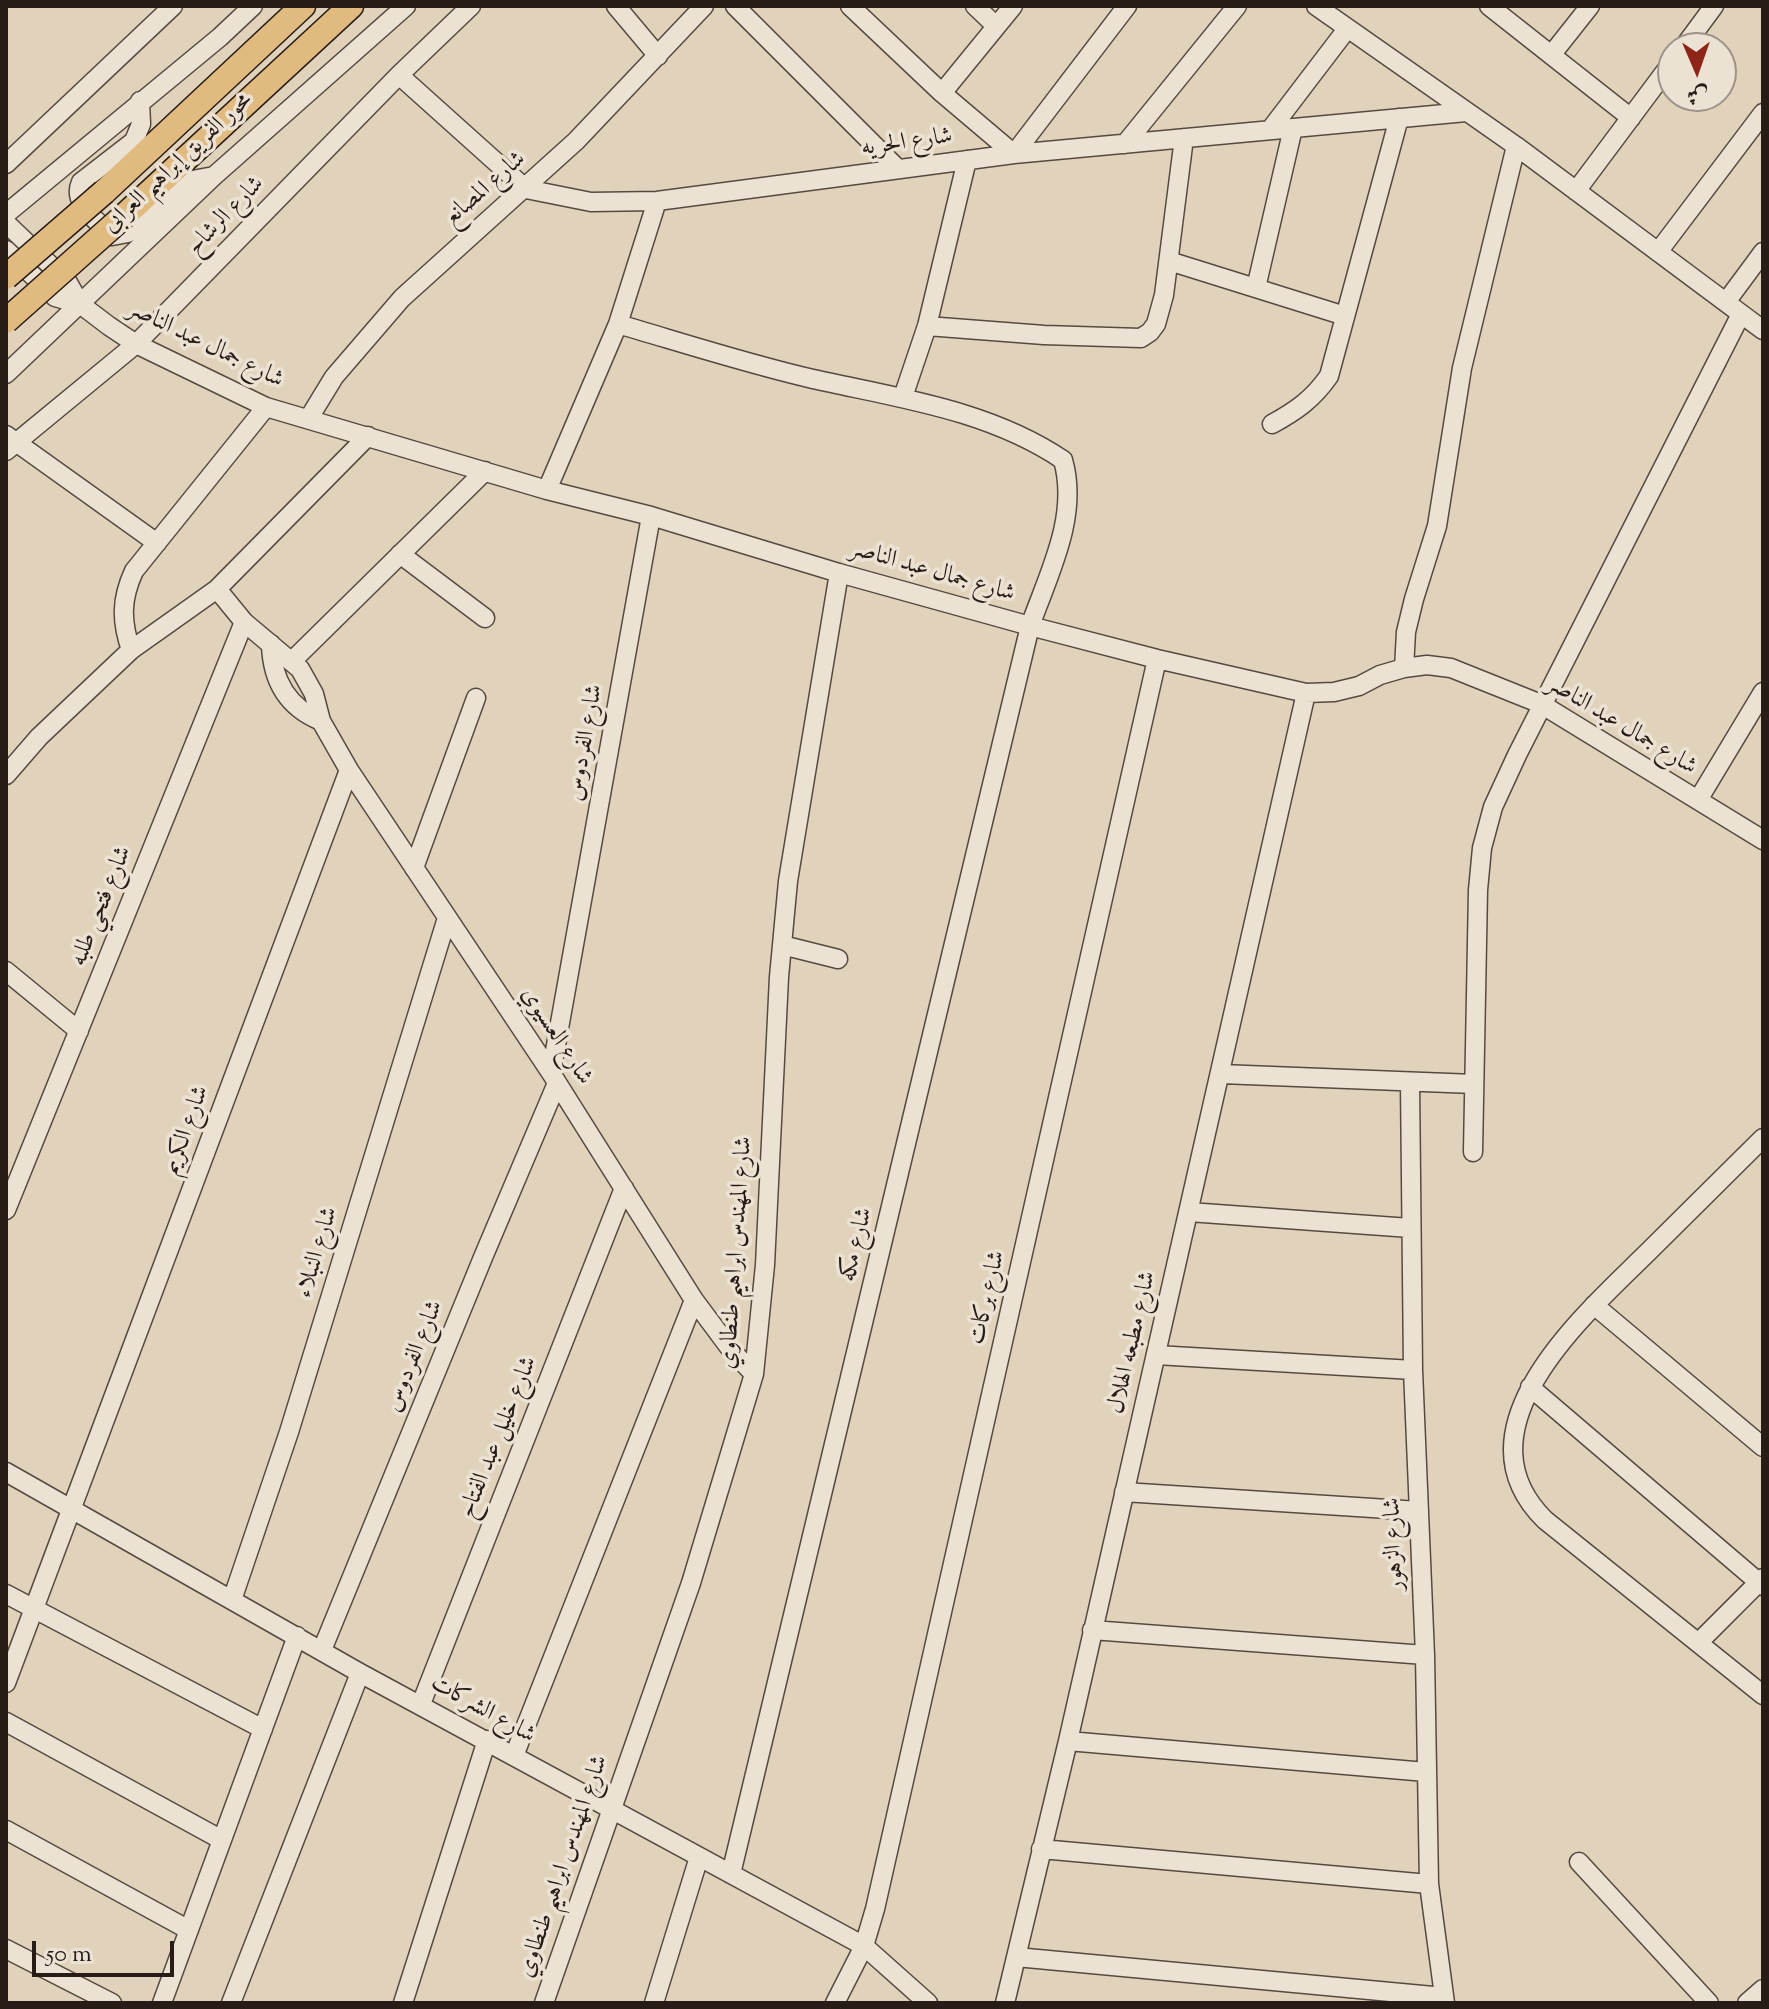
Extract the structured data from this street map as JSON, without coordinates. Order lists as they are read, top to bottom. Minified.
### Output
{"streets":{"main road":["محور الفريق إبراهيم العرابى"],"street":["شارع الحريه","شارع المصانع","شارع الرشاح","شارع جمال عبد الناصر","شارع الفردوس","شارع فتحي طلبه","شارع العسيوي","شارع الكريم","شارع مكه","شارع النبلاء","شارع المهندس ابراهيم طنطاوي","شارع بركات","شارع مطبعه الهلال","شارع خليل عبد الفتاح","شارع الزهور","شارع الشركات"]},"crossings":[["شارع الحريه","شارع المصانع"],["شارع المصانع","شارع جمال عبد الناصر"],["شارع الرشاح","شارع جمال عبد الناصر"],["شارع جمال عبد الناصر","شارع الفردوس"],["شارع جمال عبد الناصر","شارع مكه"],["شارع جمال عبد الناصر","شارع المهندس ابراهيم طنطاوي"],["شارع جمال عبد الناصر","شارع بركات"],["شارع جمال عبد الناصر","شارع مطبعه الهلال"],["شارع الفردوس","شارع العسيوي"],["شارع الفردوس","شارع الشركات"],["شارع فتحي طلبه","شارع العسيوي"],["شارع العسيوي","شارع الكريم"],["شارع العسيوي","شارع النبلاء"],["شارع العسيوي","شارع المهندس ابراهيم طنطاوي"],["شارع العسيوي","شارع خليل عبد الفتاح"],["شارع الكريم","شارع الشركات"],["شارع مكه","شارع الشركات"],["شارع النبلاء","شارع الشركات"],["شارع المهندس ابراهيم طنطاوي","شارع الشركات"],["شارع بركات","شارع الشركات"],["شارع خليل عبد الفتاح","شارع الشركات"]],"scale_bar":"50 m","north":"bottom"}
